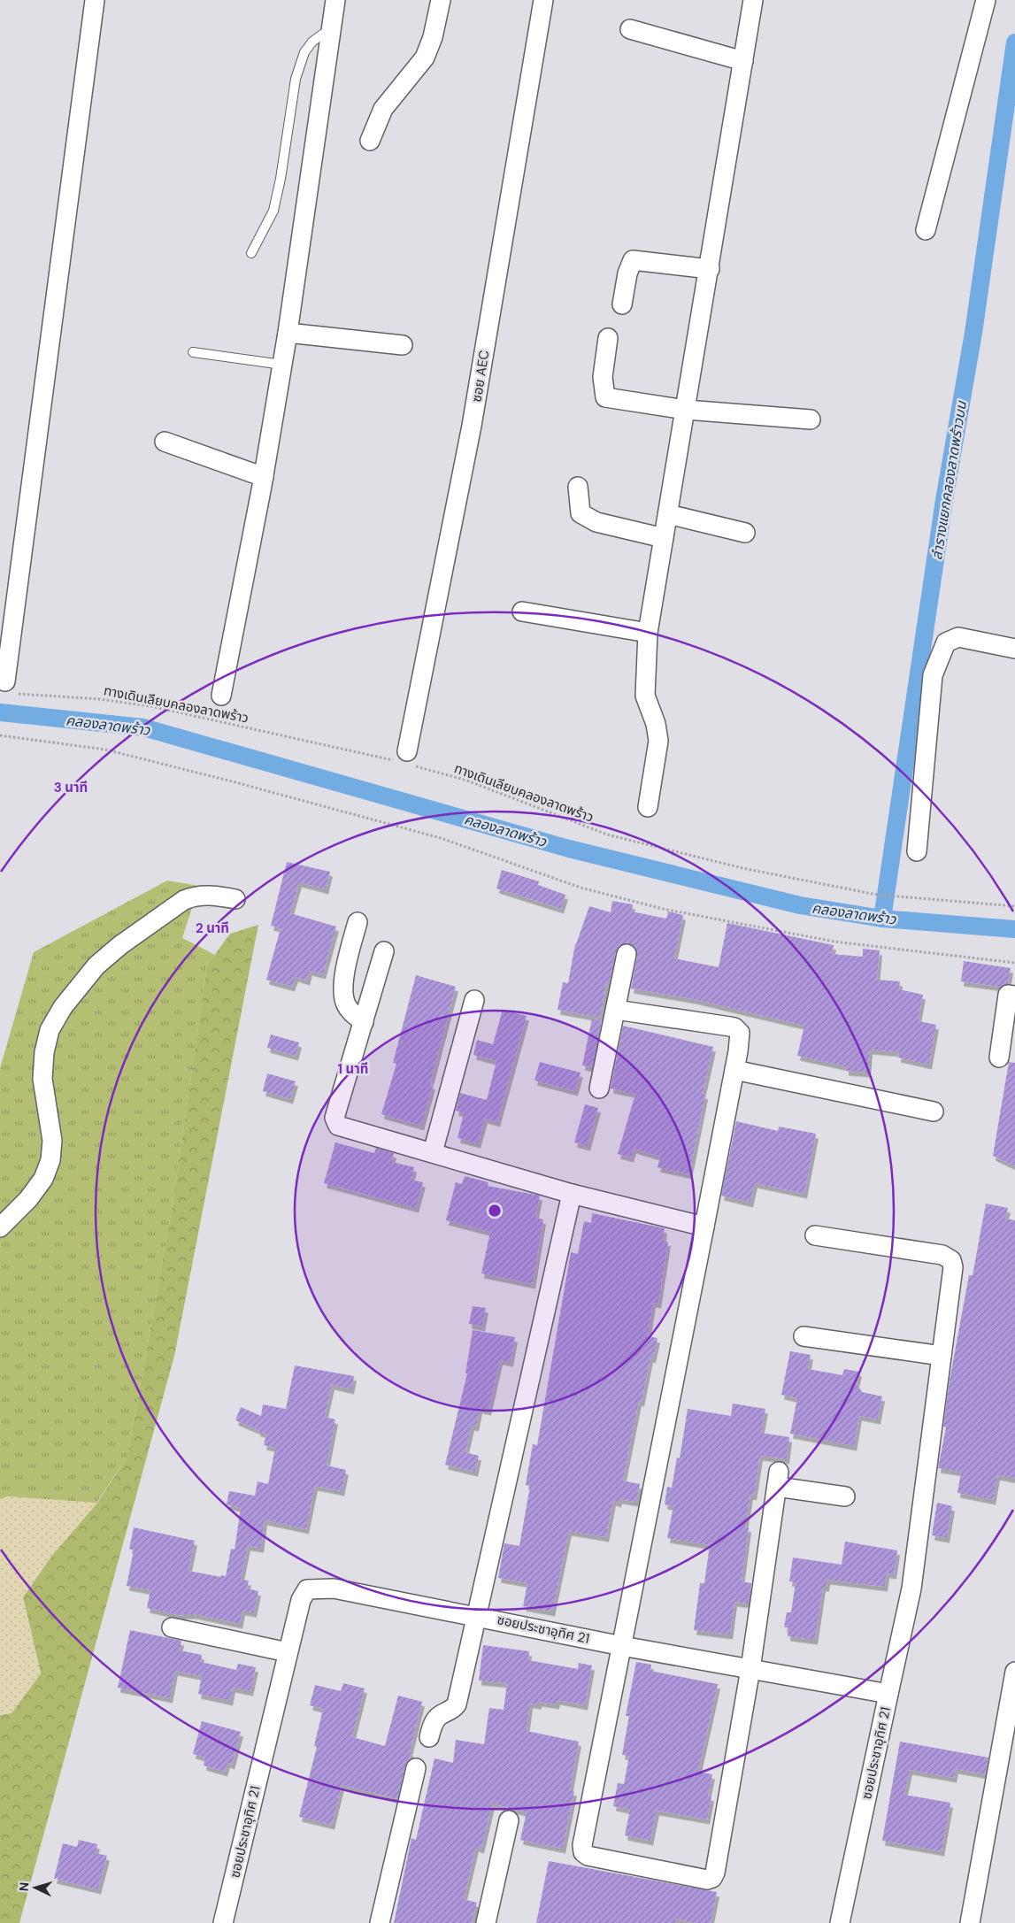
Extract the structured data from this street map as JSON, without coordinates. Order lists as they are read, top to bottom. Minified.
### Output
{"streets":{"street":["ซอย AEC","ซอยประชาอุทิศ 21"],"path":["ทางเดินเลียบคลองลาดพร้าว"]},"crossings":[["ซอย AEC","ทางเดินเลียบคลองลาดพร้าว"]],"water":["ลำรางแยกคลองลาดพร้าวบน","คลองลาดพร้าว"],"north":"left","rings":["3 นาที","2 นาที","1 นาที"]}
